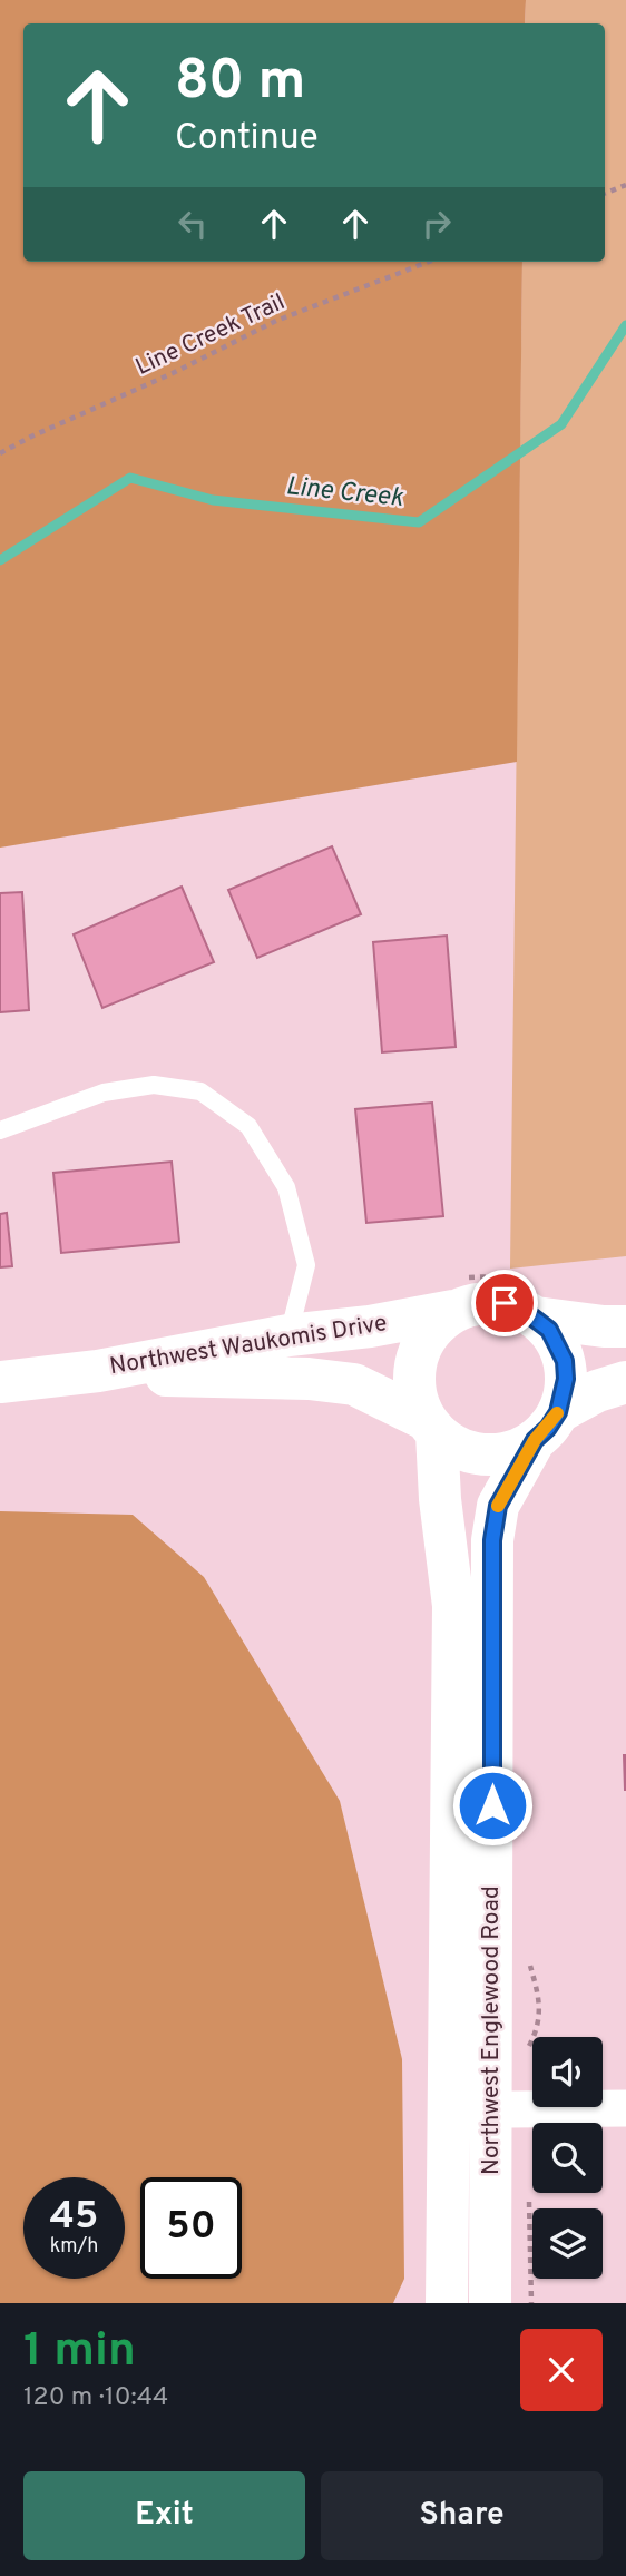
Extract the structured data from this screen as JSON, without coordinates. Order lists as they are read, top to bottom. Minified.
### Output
{"streets":{"main road":["Northwest Waukomis Drive","Northwest Englewood Road"],"path":["Line Creek Trail"]},"crossings":[["Northwest Waukomis Drive","Northwest Englewood Road"]],"water":["Line Creek"],"page":{"turn":["80 m","Continue"],"speed":"45 km/h","limit":"50","heading":["1 min","120 m · 10:44"],"buttons":["Exit","Share"]}}
